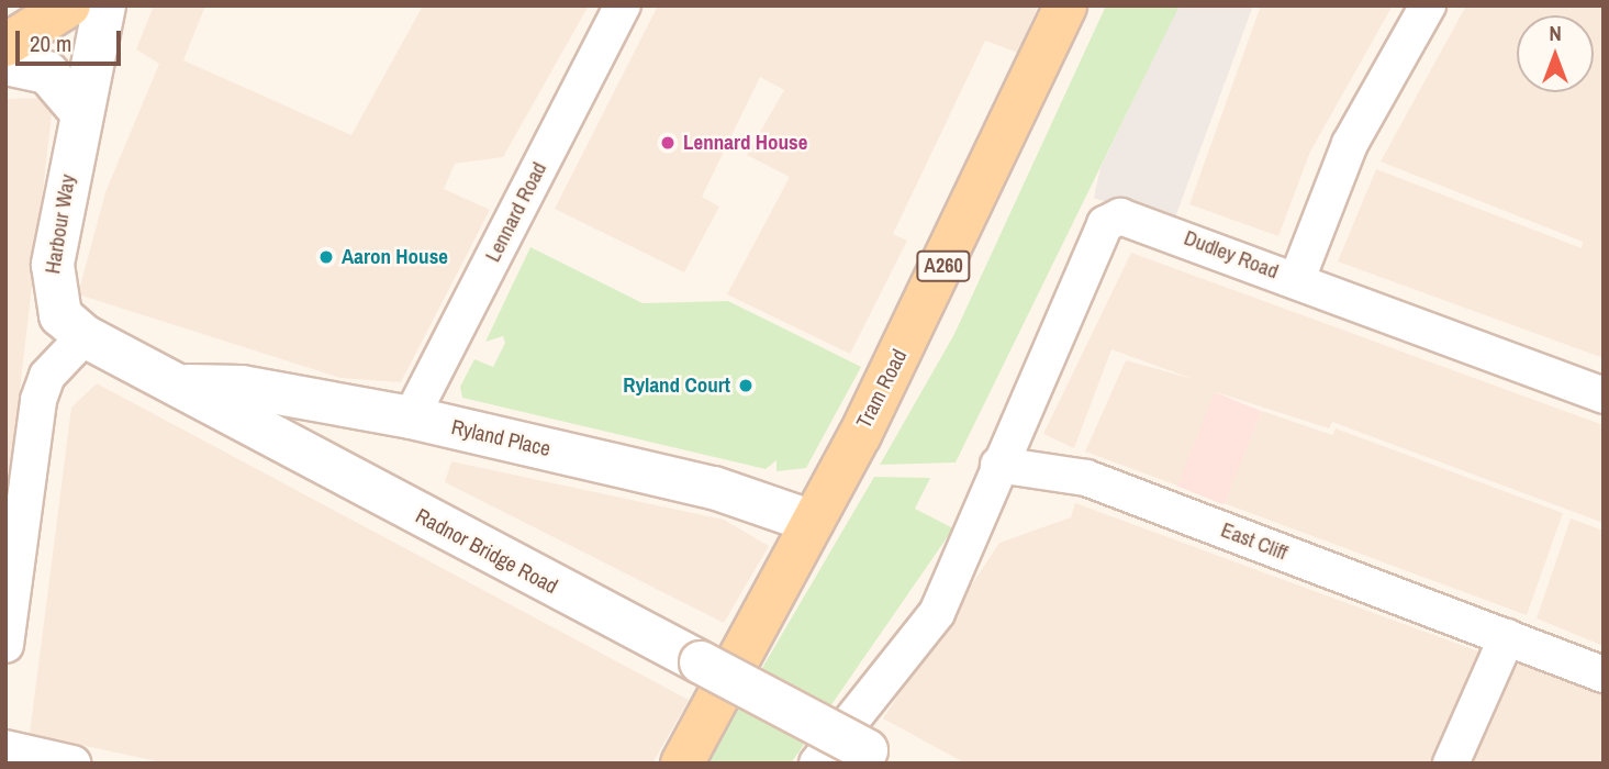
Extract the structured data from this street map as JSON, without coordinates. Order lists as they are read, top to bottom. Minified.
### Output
{"streets":{"main road":["A260","Tram Road"],"street":["Lennard Road","Harbour Way","Dudley Road","Ryland Place","East Cliff","Radnor Bridge Road"]},"crossings":[["Lennard Road","Ryland Place"],["Harbour Way","Radnor Bridge Road"],["Dudley Road","East Cliff"],["Tram Road","Ryland Place"],["Ryland Place","Radnor Bridge Road"]],"places":["Lennard House","Aaron House","Ryland Court"],"scale_bar":"20 m","north":"top"}
